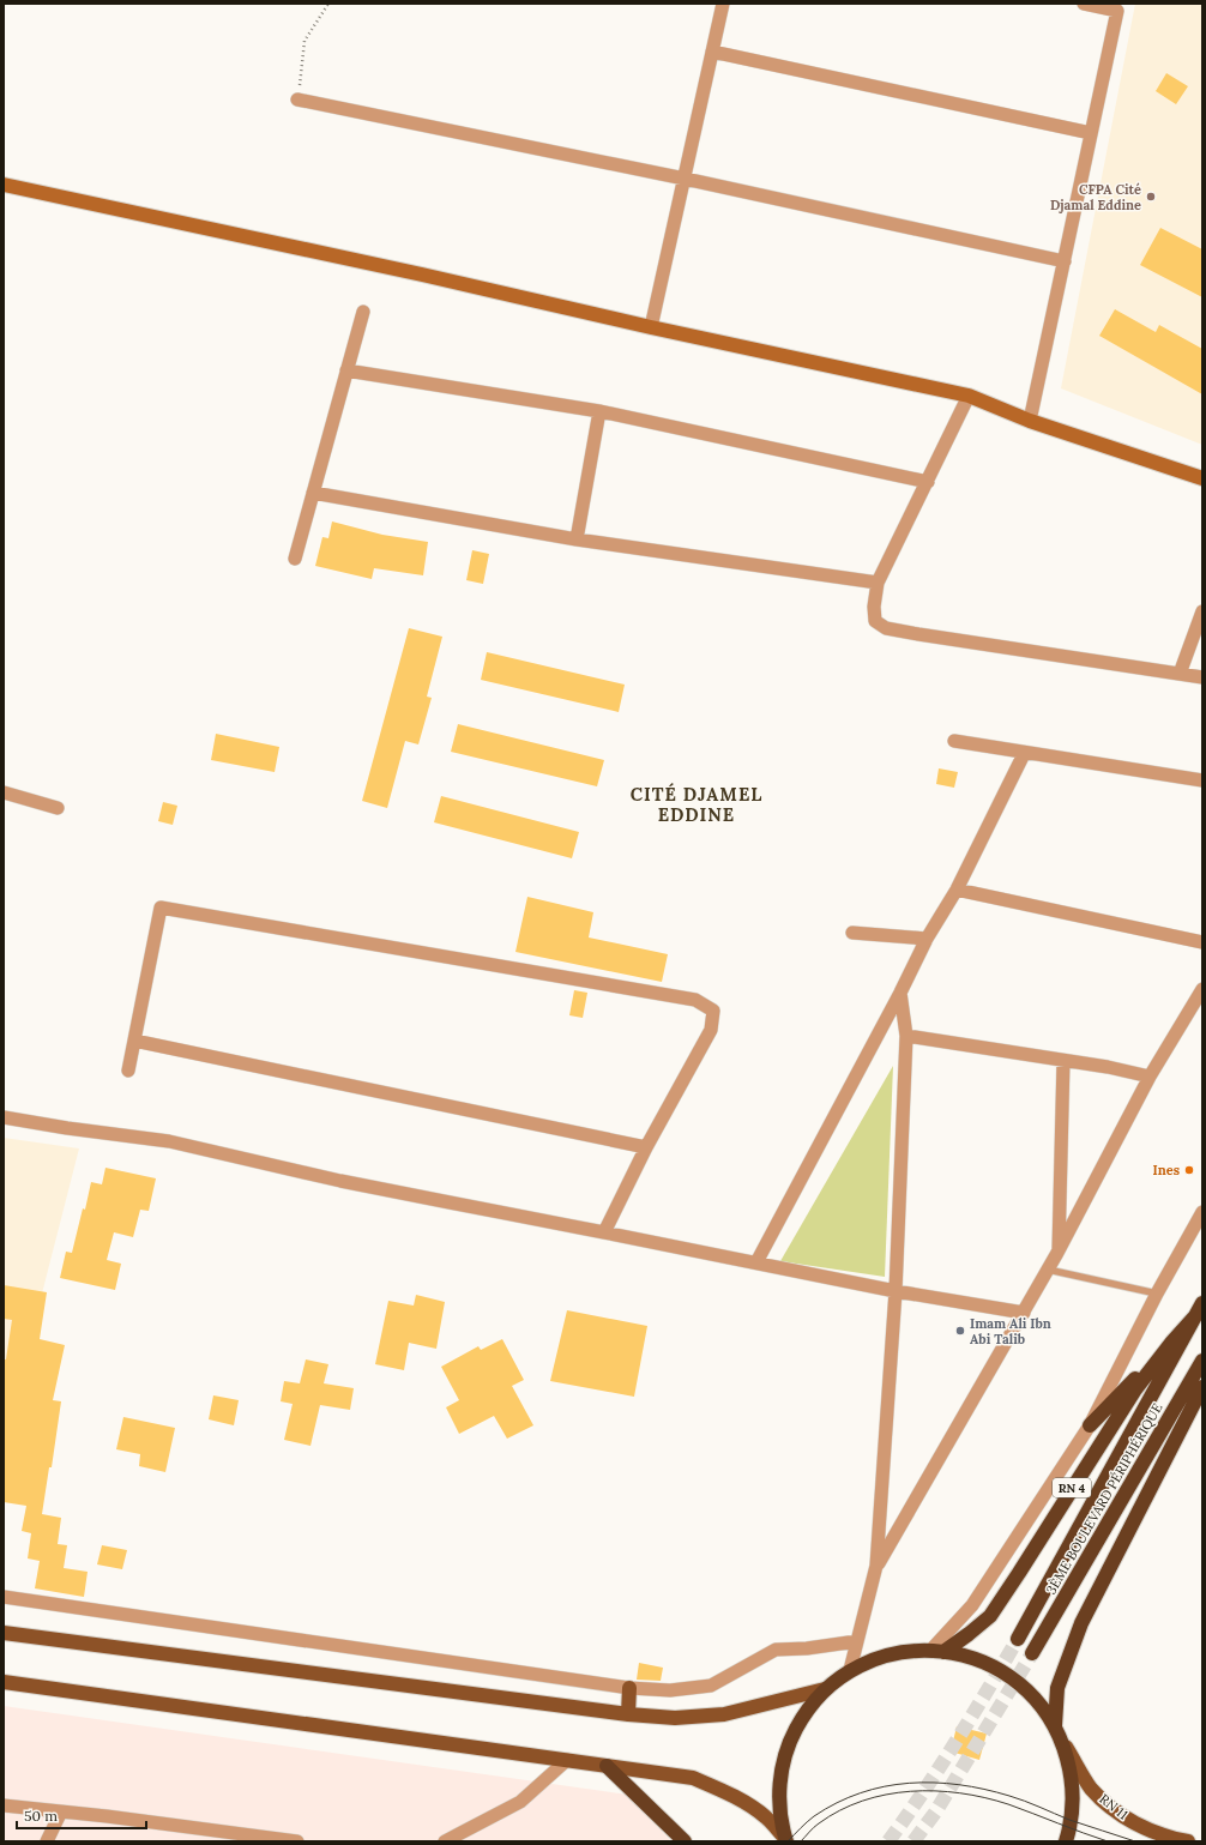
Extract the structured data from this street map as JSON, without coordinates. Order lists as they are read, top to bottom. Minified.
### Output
{"streets":{"highway":["RN 4","3ÈME BOULEVARD PÉRIPHÉRIQUE"],"main road":["RN 11"]},"crossings":[["RN 4","3ÈME BOULEVARD PÉRIPHÉRIQUE"]],"districts":["CITÉ DJAMEL EDDINE"],"places":["CFPA Cité Djamal Eddine","Ines","Imam Ali Ibn Abi Talib"],"scale_bar":"50 m"}
